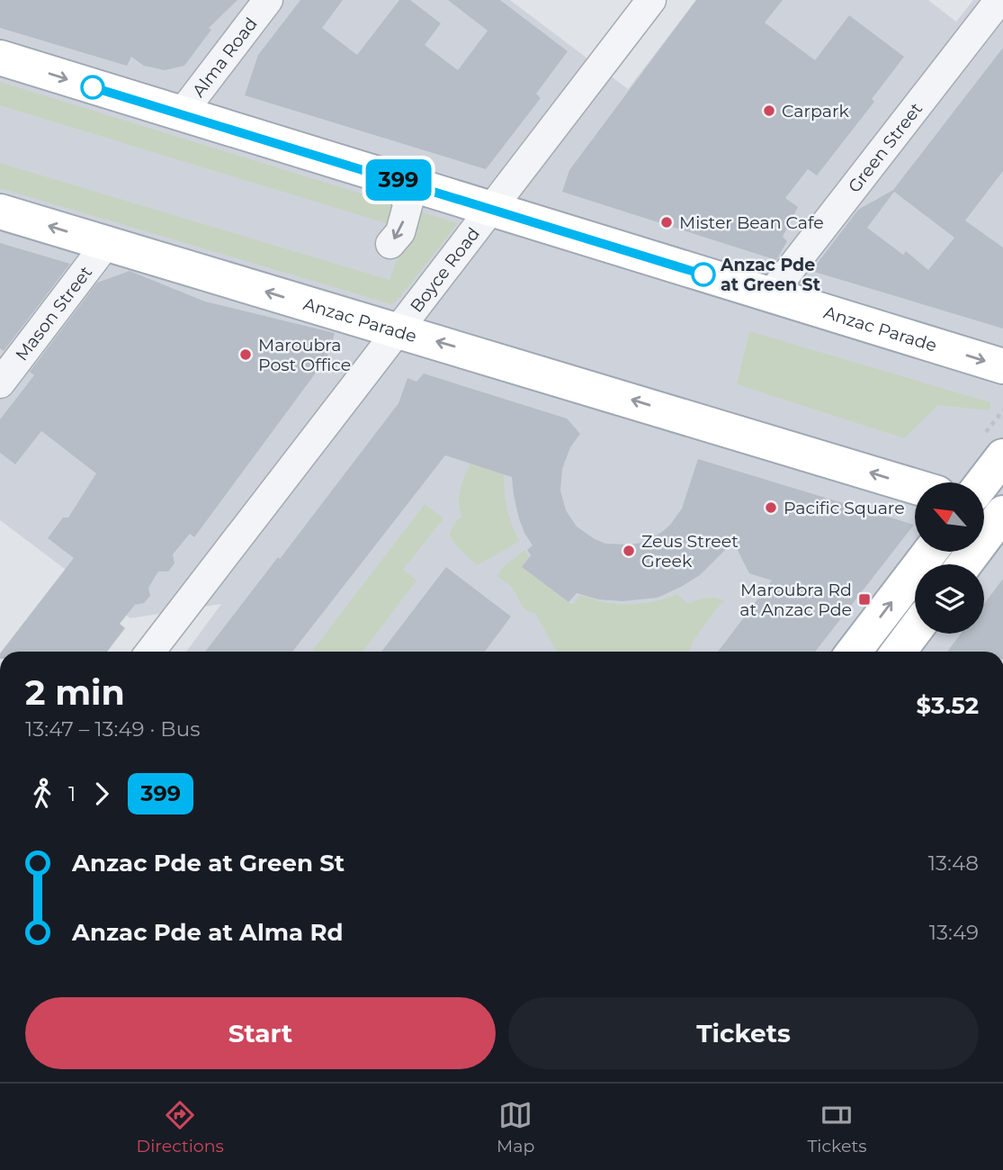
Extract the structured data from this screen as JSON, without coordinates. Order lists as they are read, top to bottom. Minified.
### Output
{"streets":{"main road":["Anzac Parade"],"street":["Alma Road","Green Street","Boyce Road","Mason Street"]},"crossings":[["Alma Road","Anzac Parade"],["Green Street","Anzac Parade"],["Boyce Road","Anzac Parade"],["Mason Street","Anzac Parade"]],"places":{"other":["Carpark","Mister Bean Cafe","Anzac Pde at Green St","Maroubra Post Office","Pacific Square","Zeus Street Greek"],"transit":["Maroubra Rd at Anzac Pde"]},"lines":["bus line 399"],"north":"top left","page":{"on_map":"399","heading":["2 min","13:47 – 13:49 · Bus","$3.52"],"legs":["1","399"],"list":[{"name":"Anzac Pde at Green St","value":"13:48"},{"name":"Anzac Pde at Alma Rd","value":"13:49"}],"buttons":["Start","Tickets"],"tabs":["Directions","Map","Tickets"]}}
